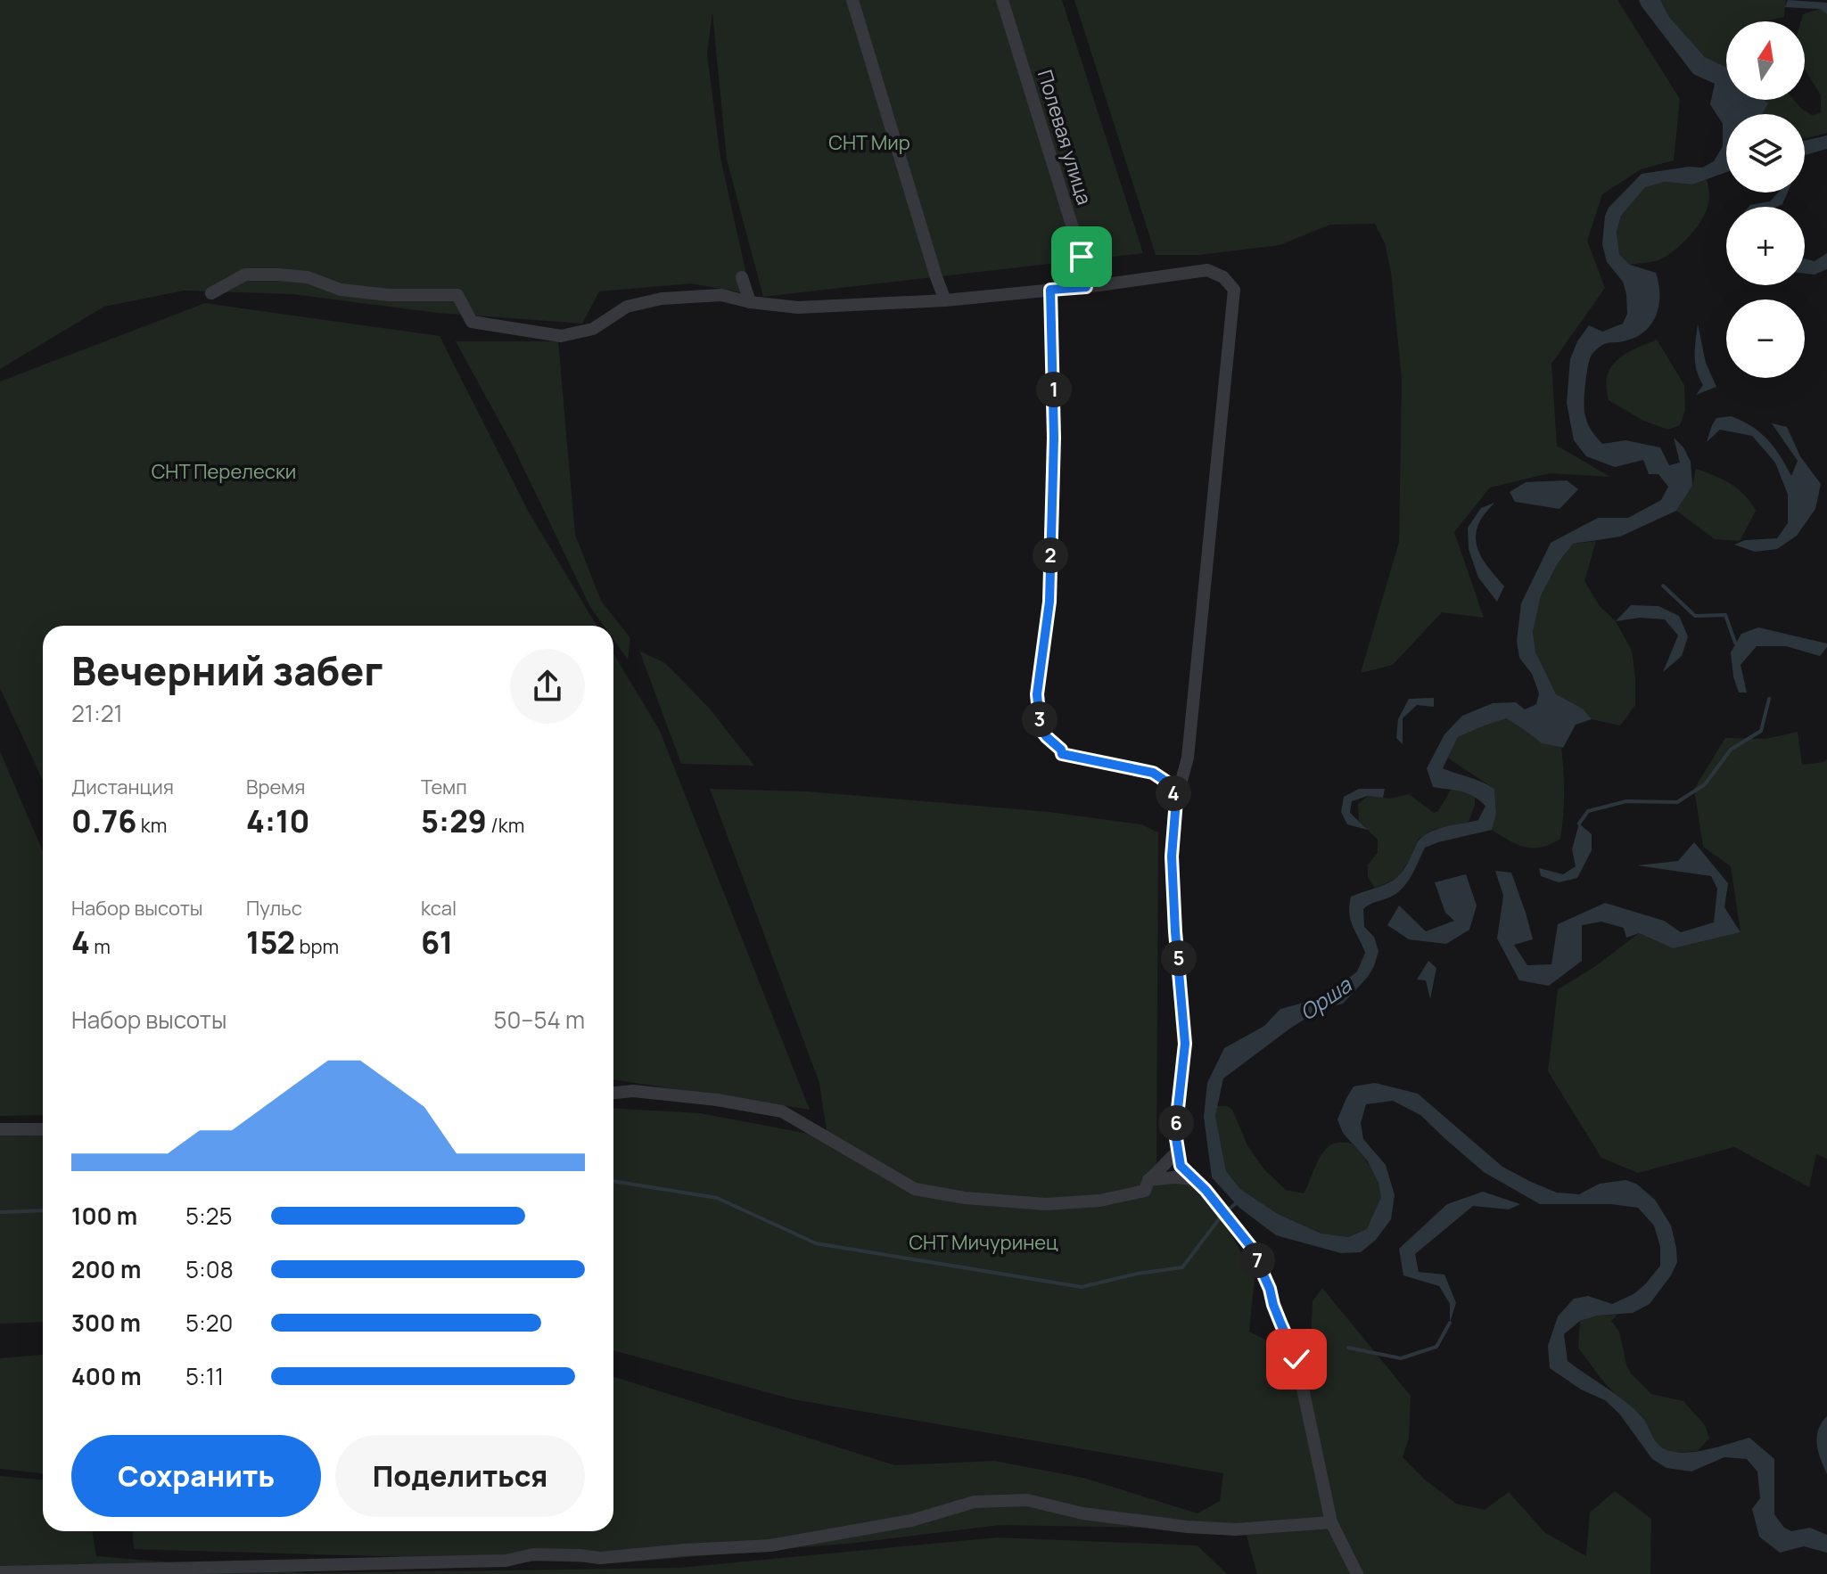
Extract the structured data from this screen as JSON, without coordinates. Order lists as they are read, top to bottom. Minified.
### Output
{"streets":{"street":["Полевая улица"]},"water":["Орша"],"parks":["СНТ Мир","СНТ Перелески","СНТ Мичуринец"],"north":"top","page":{"map_buttons":["+","−"],"pins":["1","2","3","4","5","6","7"],"heading":["Вечерний забег","21:21"],"stats":[["Дистанция","0.76 km"],["Время","4:10"],["Темп","5:29 /km"],["Набор высоты","4 m"],["Пульс","152 bpm"],["kcal","61"]],"chart":["Набор высоты","50–54 m"],"list":[{"name":"100 m","note":"5:25"},{"name":"200 m","note":"5:08"},{"name":"300 m","note":"5:20"},{"name":"400 m","note":"5:11"}],"buttons":["Сохранить","Поделиться"]}}
